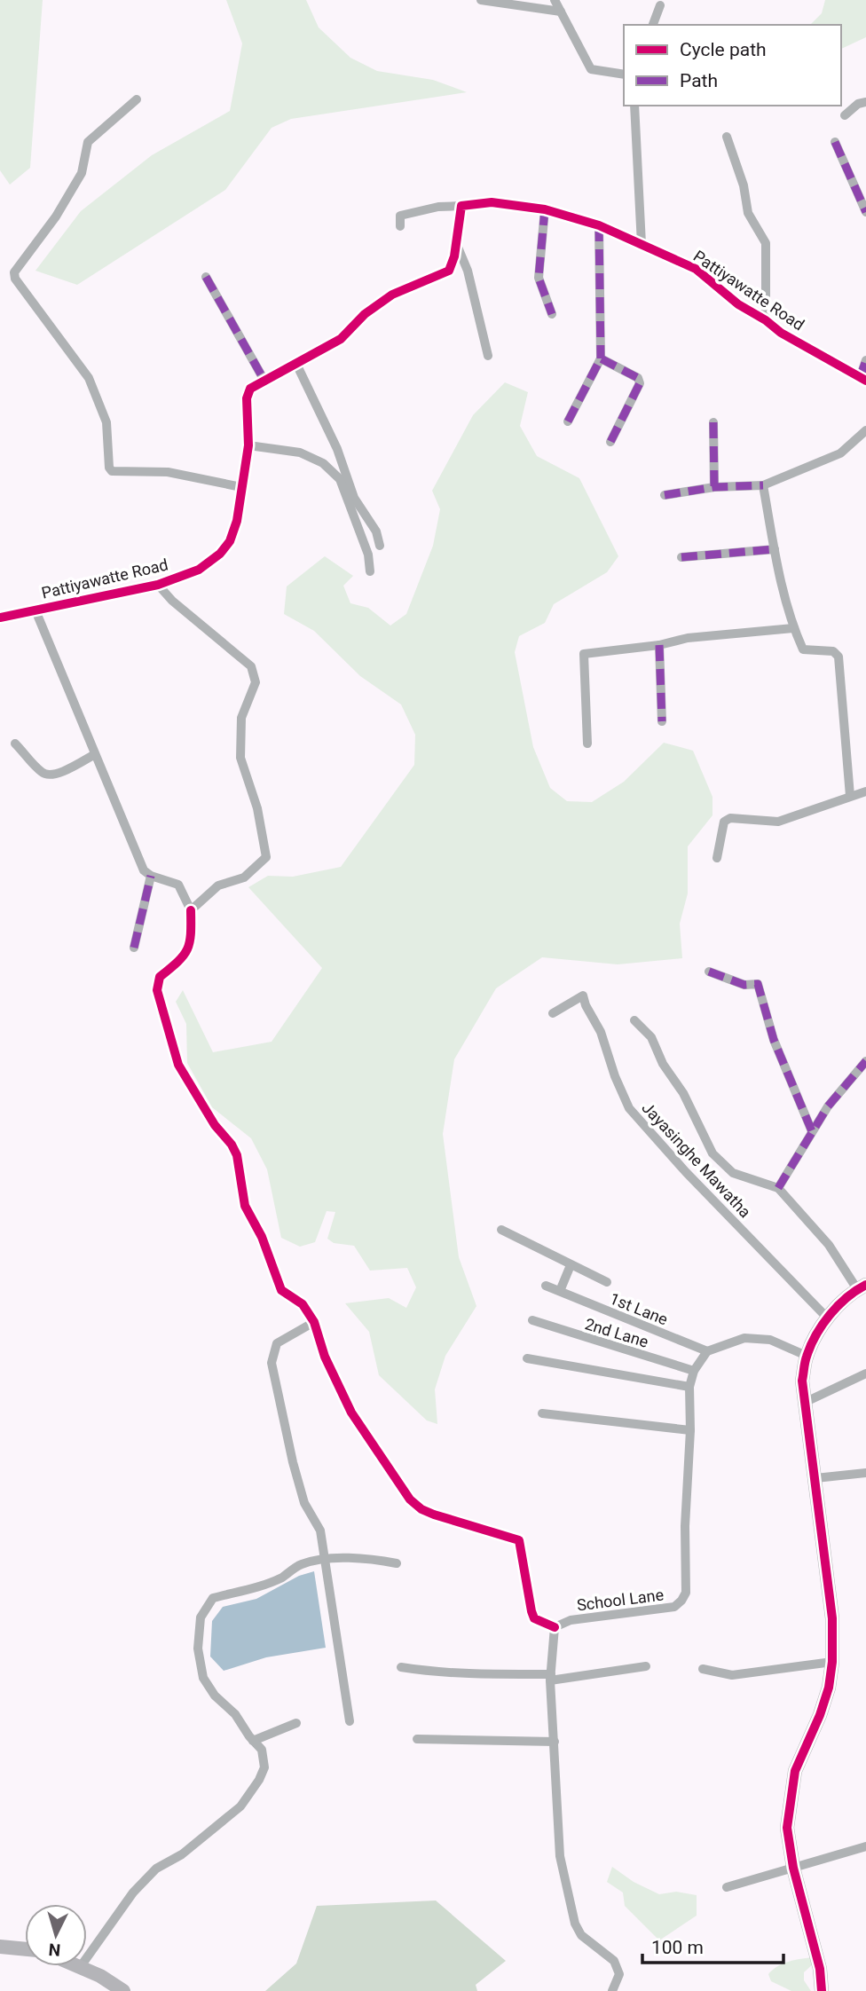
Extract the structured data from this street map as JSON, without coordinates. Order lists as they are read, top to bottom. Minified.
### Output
{"streets":{"street":["Pattiyawatte Road","Jayasinghe Mawatha","1st Lane","2nd Lane","School Lane"]},"crossings":[["1st Lane","School Lane"],["2nd Lane","School Lane"]],"legend":["Cycle path","Path"],"scale_bar":"100 m","north":"bottom"}
